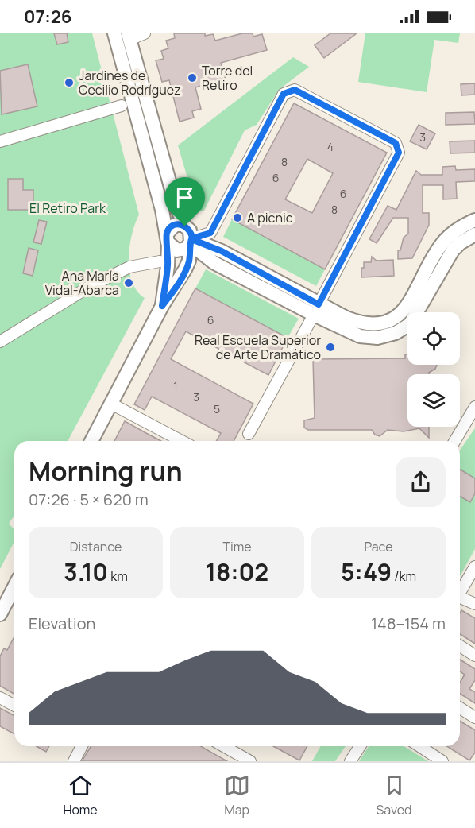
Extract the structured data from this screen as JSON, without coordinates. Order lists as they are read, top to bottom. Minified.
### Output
{"parks":["El Retiro Park"],"places":["Torre del Retiro","Jardines de Cecilio Rodríguez","A picnic","Ana María Vidal-Abarca","Real Escuela Superior de Arte Dramático"],"house_numbers":["3","4","8","6","6","8","6","1","3","5"],"page":{"status":"07:26","heading":["Morning run","07:26 · 5 × 620 m"],"stats":[["Distance","3.10 km"],["Time","18:02"],["Pace","5:49 /km"]],"chart":["Elevation","148–154 m"],"tabs":["Home","Map","Saved"]}}
